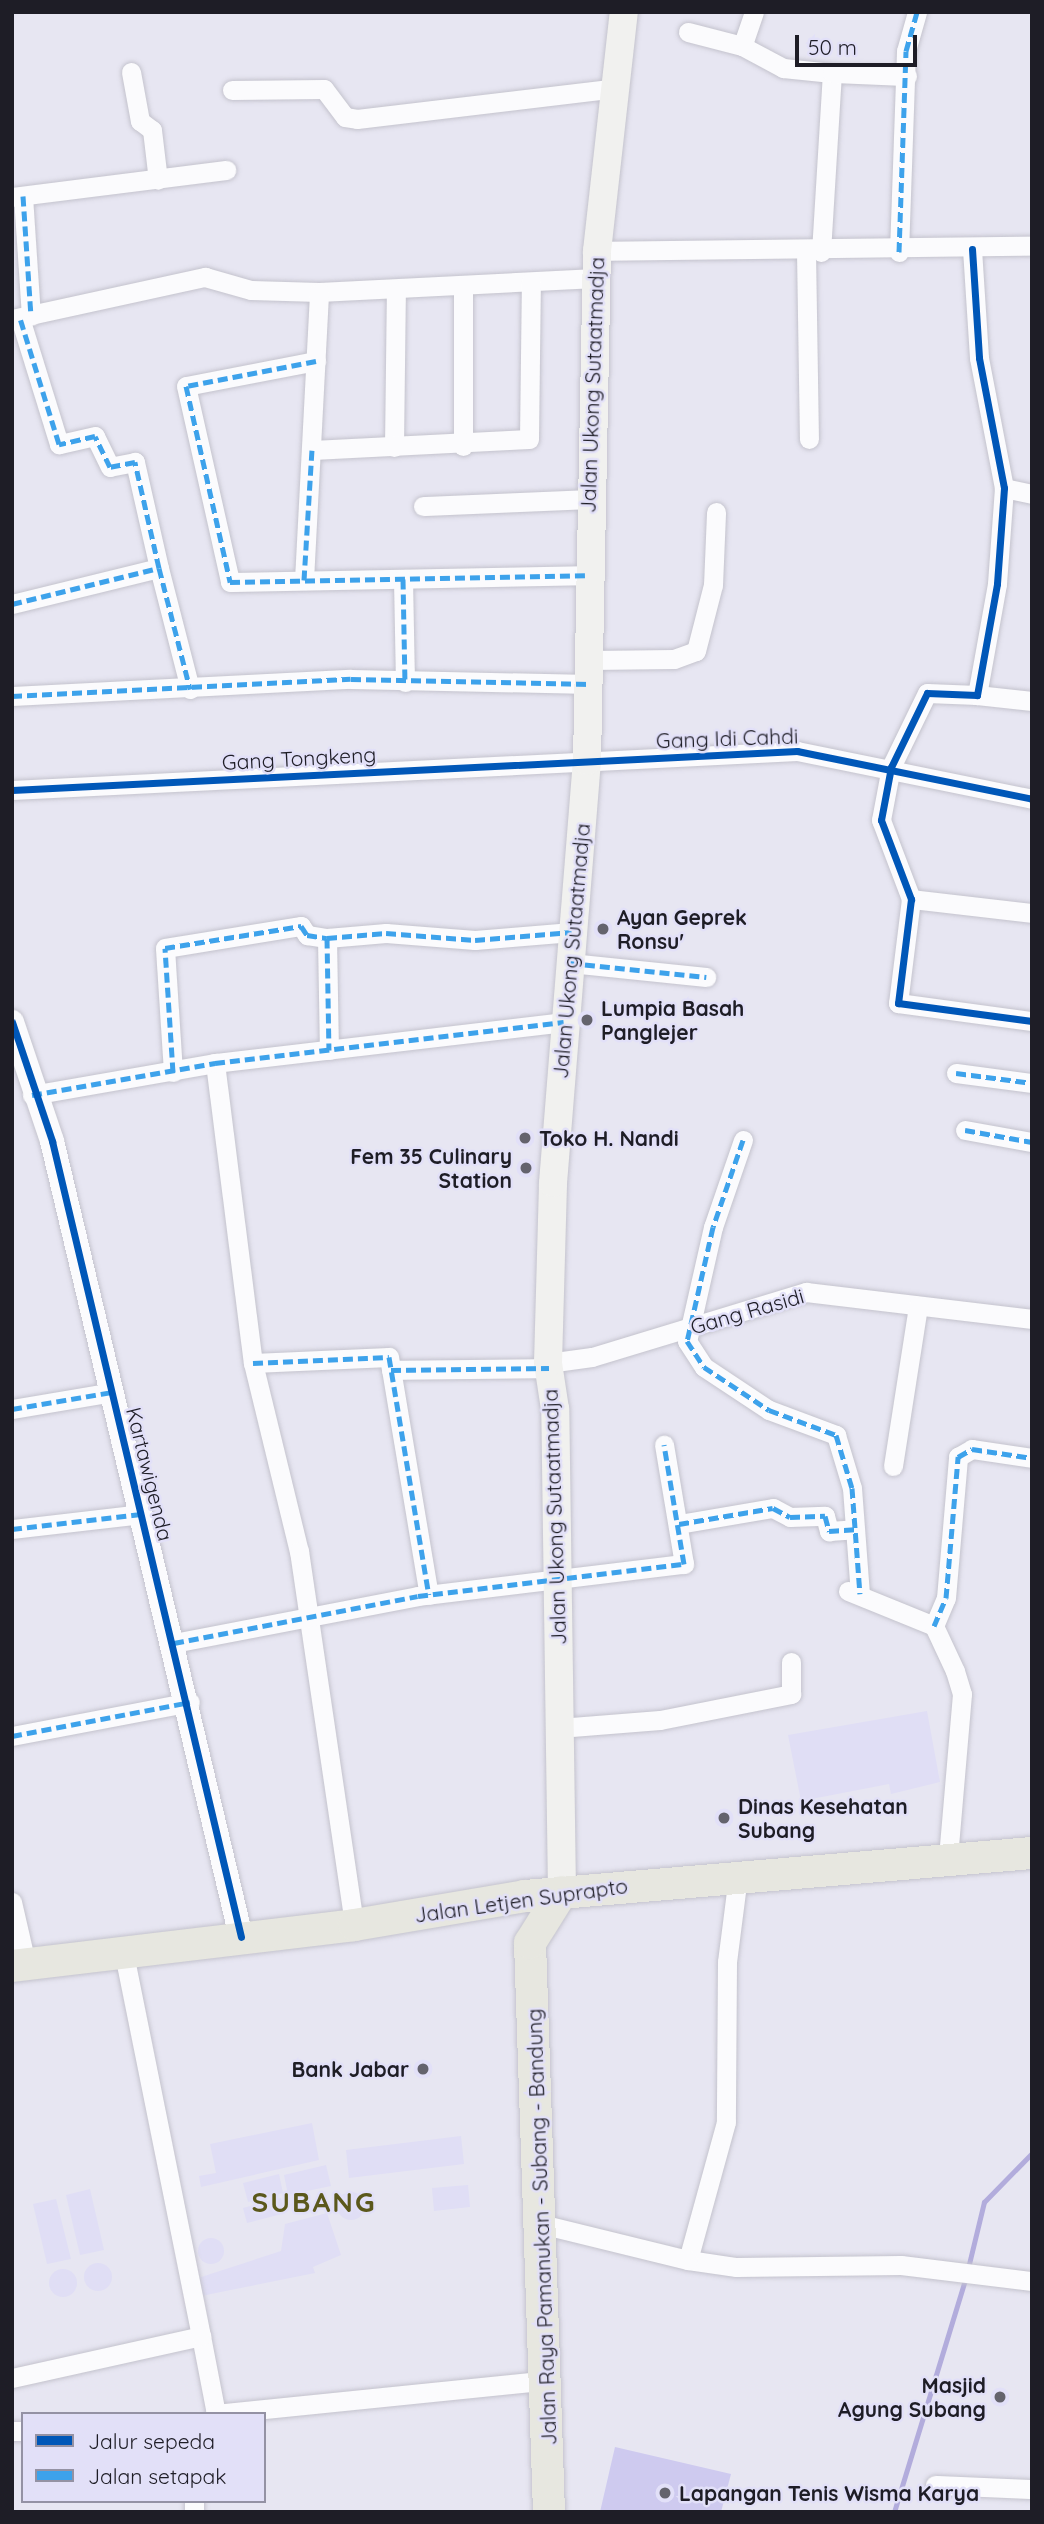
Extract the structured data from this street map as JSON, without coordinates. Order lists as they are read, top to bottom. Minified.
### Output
{"streets":{"main road":["Jalan Ukong Sutaatmadja","Jalan Letjen Suprapto","Jalan Raya Pamanukan - Subang - Bandung"],"street":["Gang Idi Cahdi","Gang Tongkeng","Gang Rasidi","Kartawigenda"]},"crossings":[["Jalan Ukong Sutaatmadja","Gang Idi Cahdi"],["Jalan Ukong Sutaatmadja","Gang Tongkeng"],["Jalan Ukong Sutaatmadja","Gang Rasidi"],["Jalan Ukong Sutaatmadja","Jalan Letjen Suprapto"],["Gang Idi Cahdi","Gang Tongkeng"],["Kartawigenda","Jalan Letjen Suprapto"]],"districts":["SUBANG"],"places":["Ayan Geprek Ronsu'","Lumpia Basah Panglejer","Toko H. Nandi","Fem 35 Culinary Station","Dinas Kesehatan Subang","Bank Jabar","Masjid Agung Subang","Lapangan Tenis Wisma Karya"],"legend":["Jalur sepeda","Jalan setapak"],"scale_bar":"50 m"}
